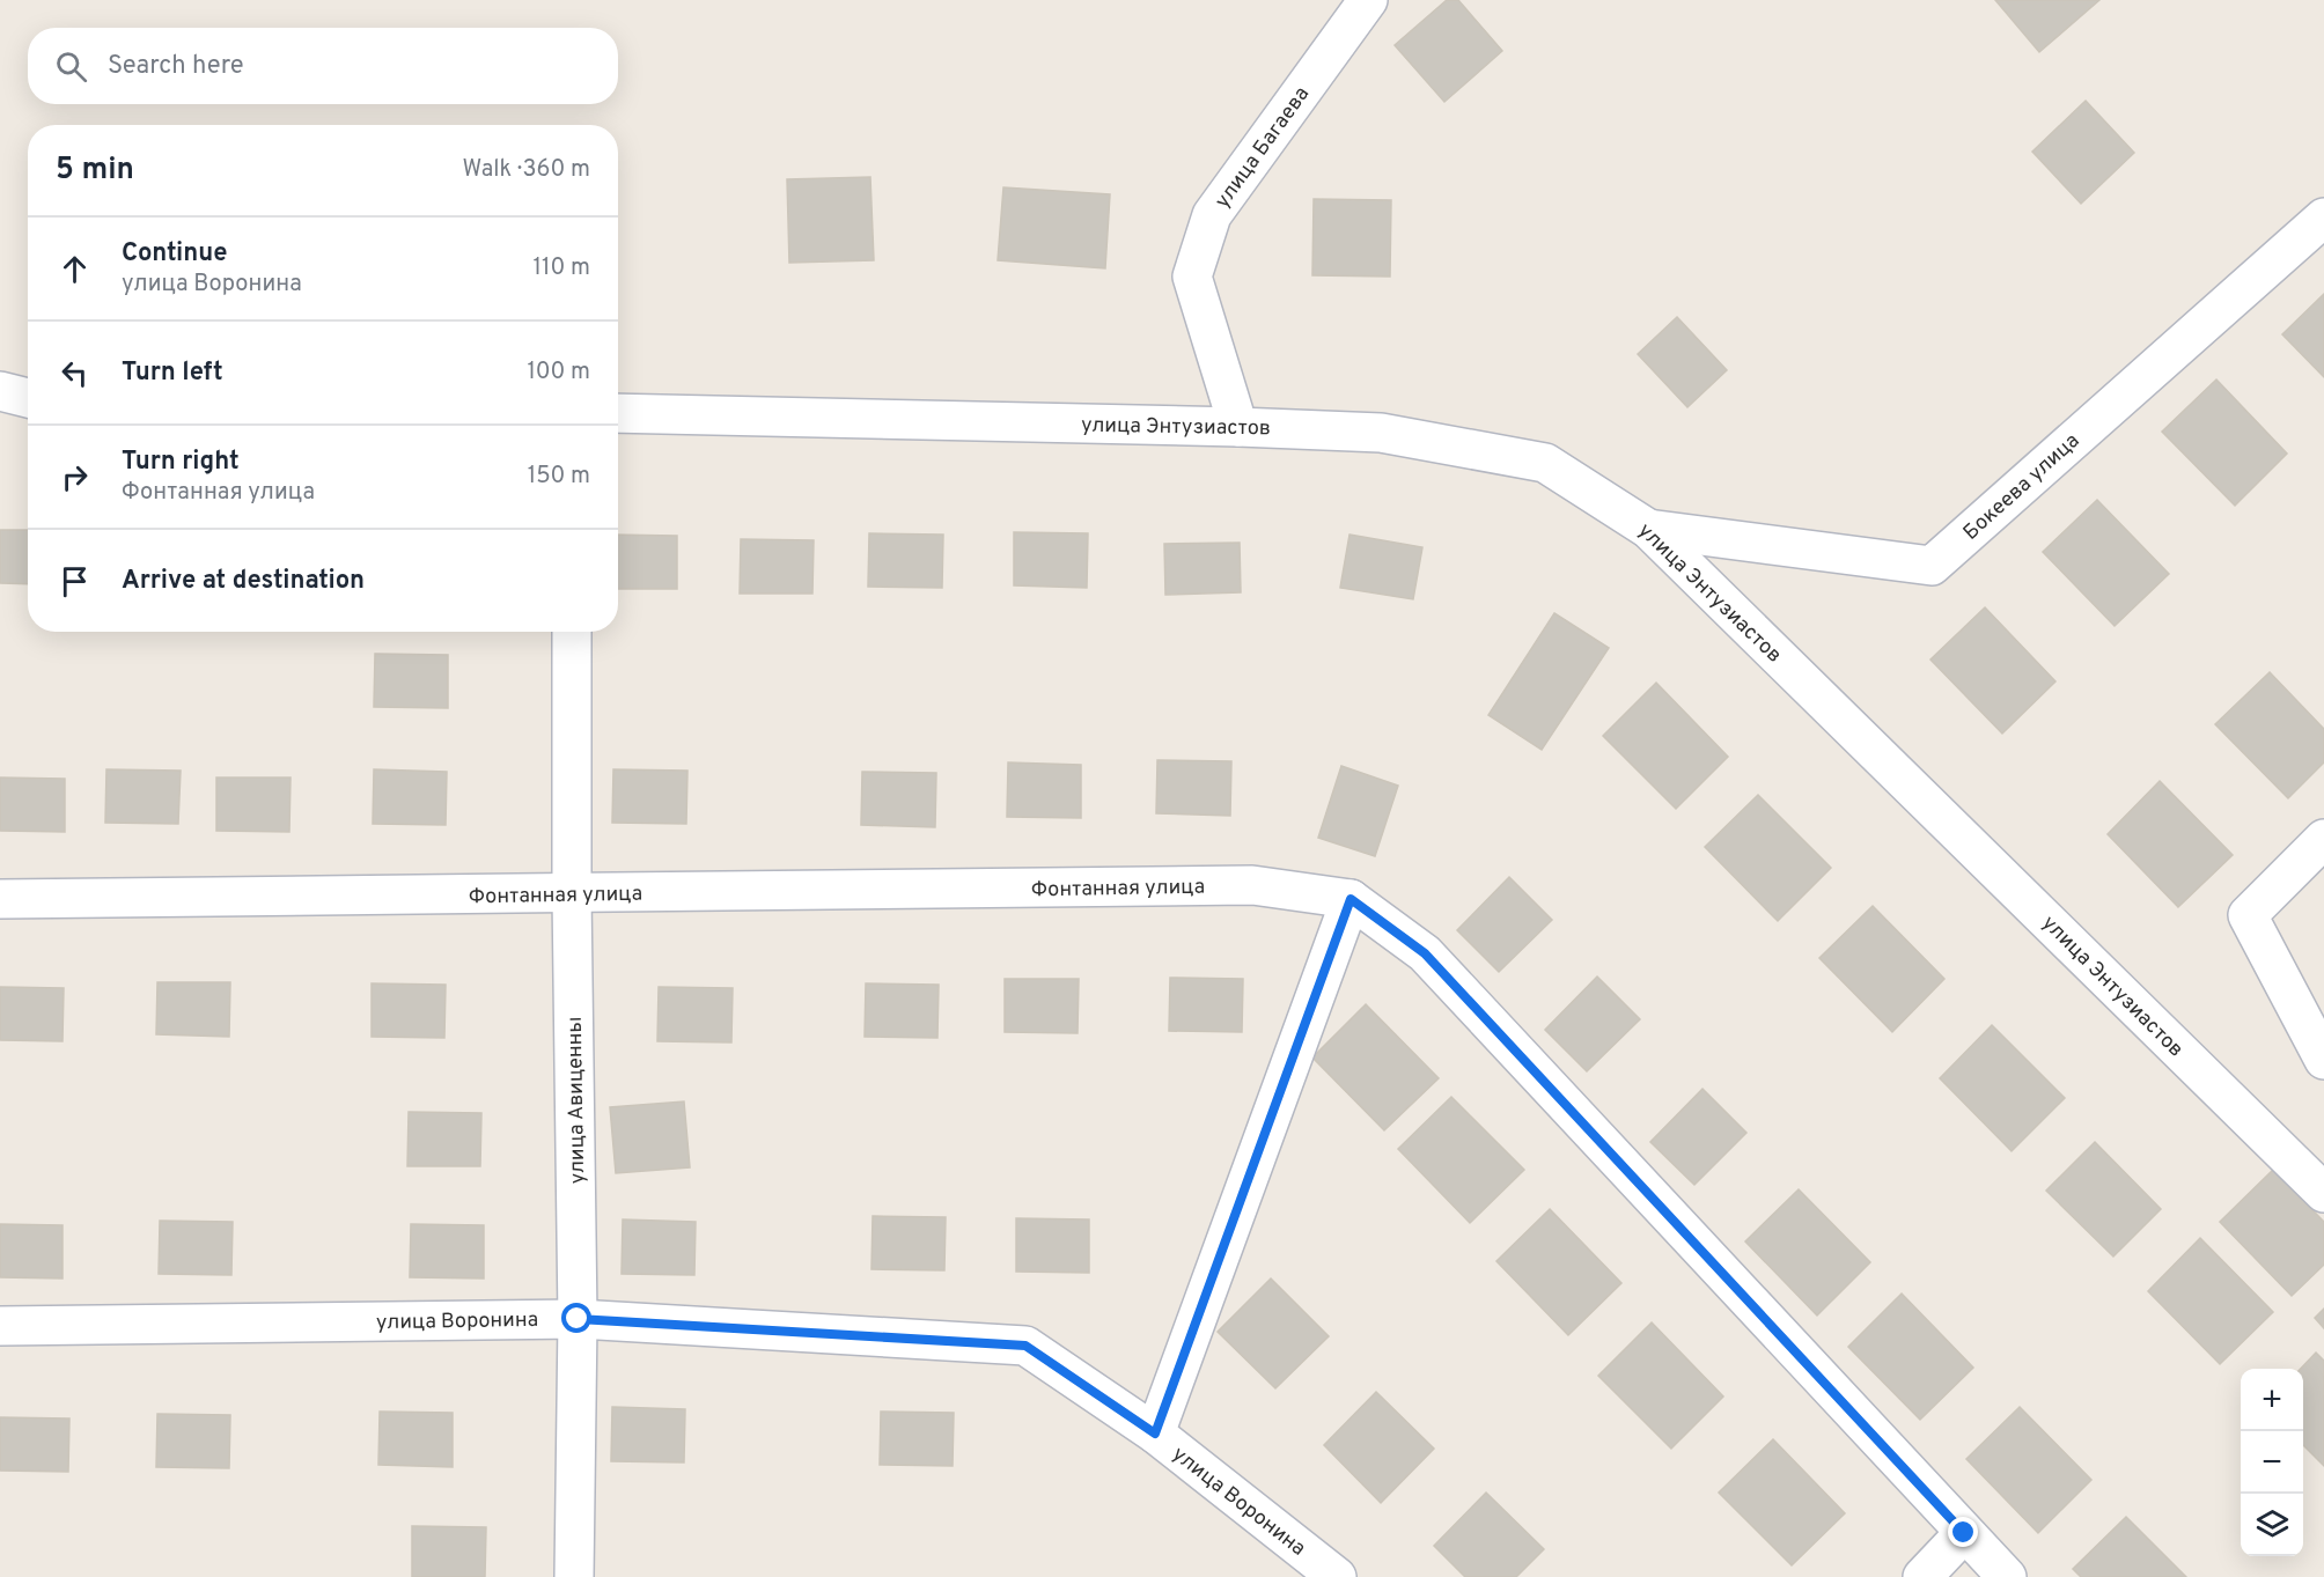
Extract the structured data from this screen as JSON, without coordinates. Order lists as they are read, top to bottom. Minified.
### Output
{"streets":{"street":["улица Багаева","улица Энтузиастов","Бокеева улица","Фонтанная улица","улица Авиценны","улица Воронина"]},"crossings":[["улица Багаева","улица Энтузиастов"],["улица Энтузиастов","Бокеева улица"],["Фонтанная улица","улица Авиценны"],["улица Авиценны","улица Воронина"]],"page":{"search":"Search here","heading":["5 min","Walk · 360 m"],"list":[["Continue","улица Воронина","110 m"],["Turn left","100 m"],["Turn right","Фонтанная улица","150 m"],"Arrive at destination"],"map_buttons":["+","−"]}}
